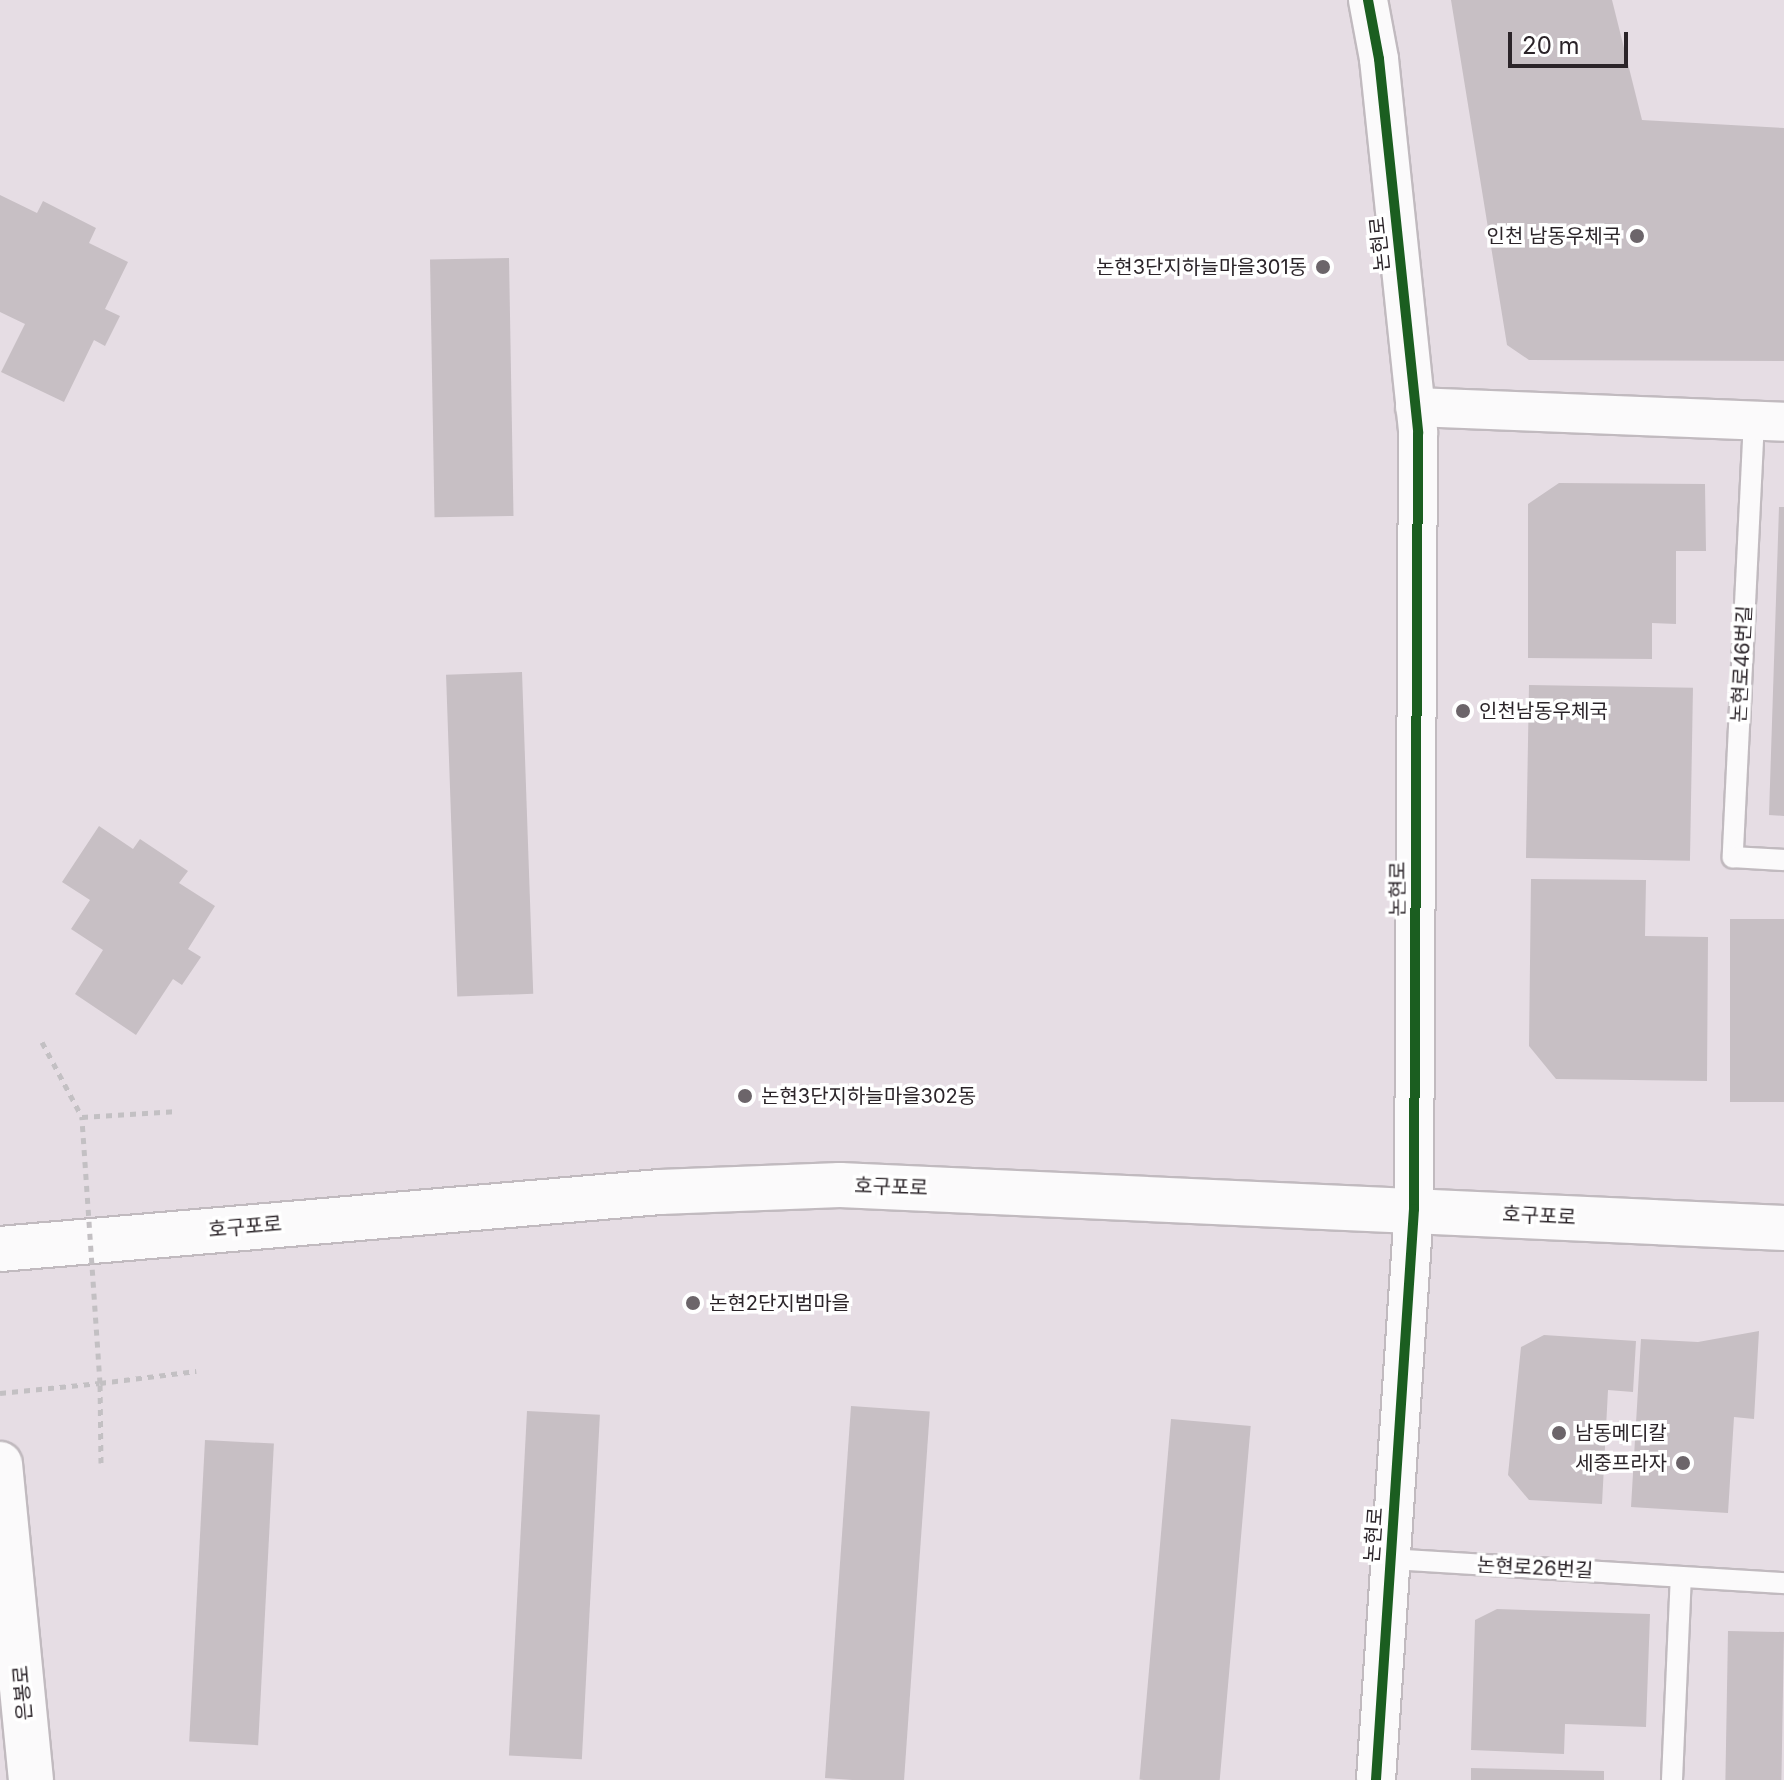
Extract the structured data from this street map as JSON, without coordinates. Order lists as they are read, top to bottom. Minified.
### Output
{"streets":{"main road":["호구포로","은봉로"],"street":["논현로","논현로46번길"],"lane":["논현로26번길"]},"crossings":[["논현로","논현로46번길"],["논현로","호구포로"],["논현로","논현로26번길"]],"places":["인천 남동우체국","논현3단지하늘마을301동","인천남동우체국","논현3단지하늘마을302동","논현2단지범마을","남동메디칼","세중프라자"],"scale_bar":"20 m"}
